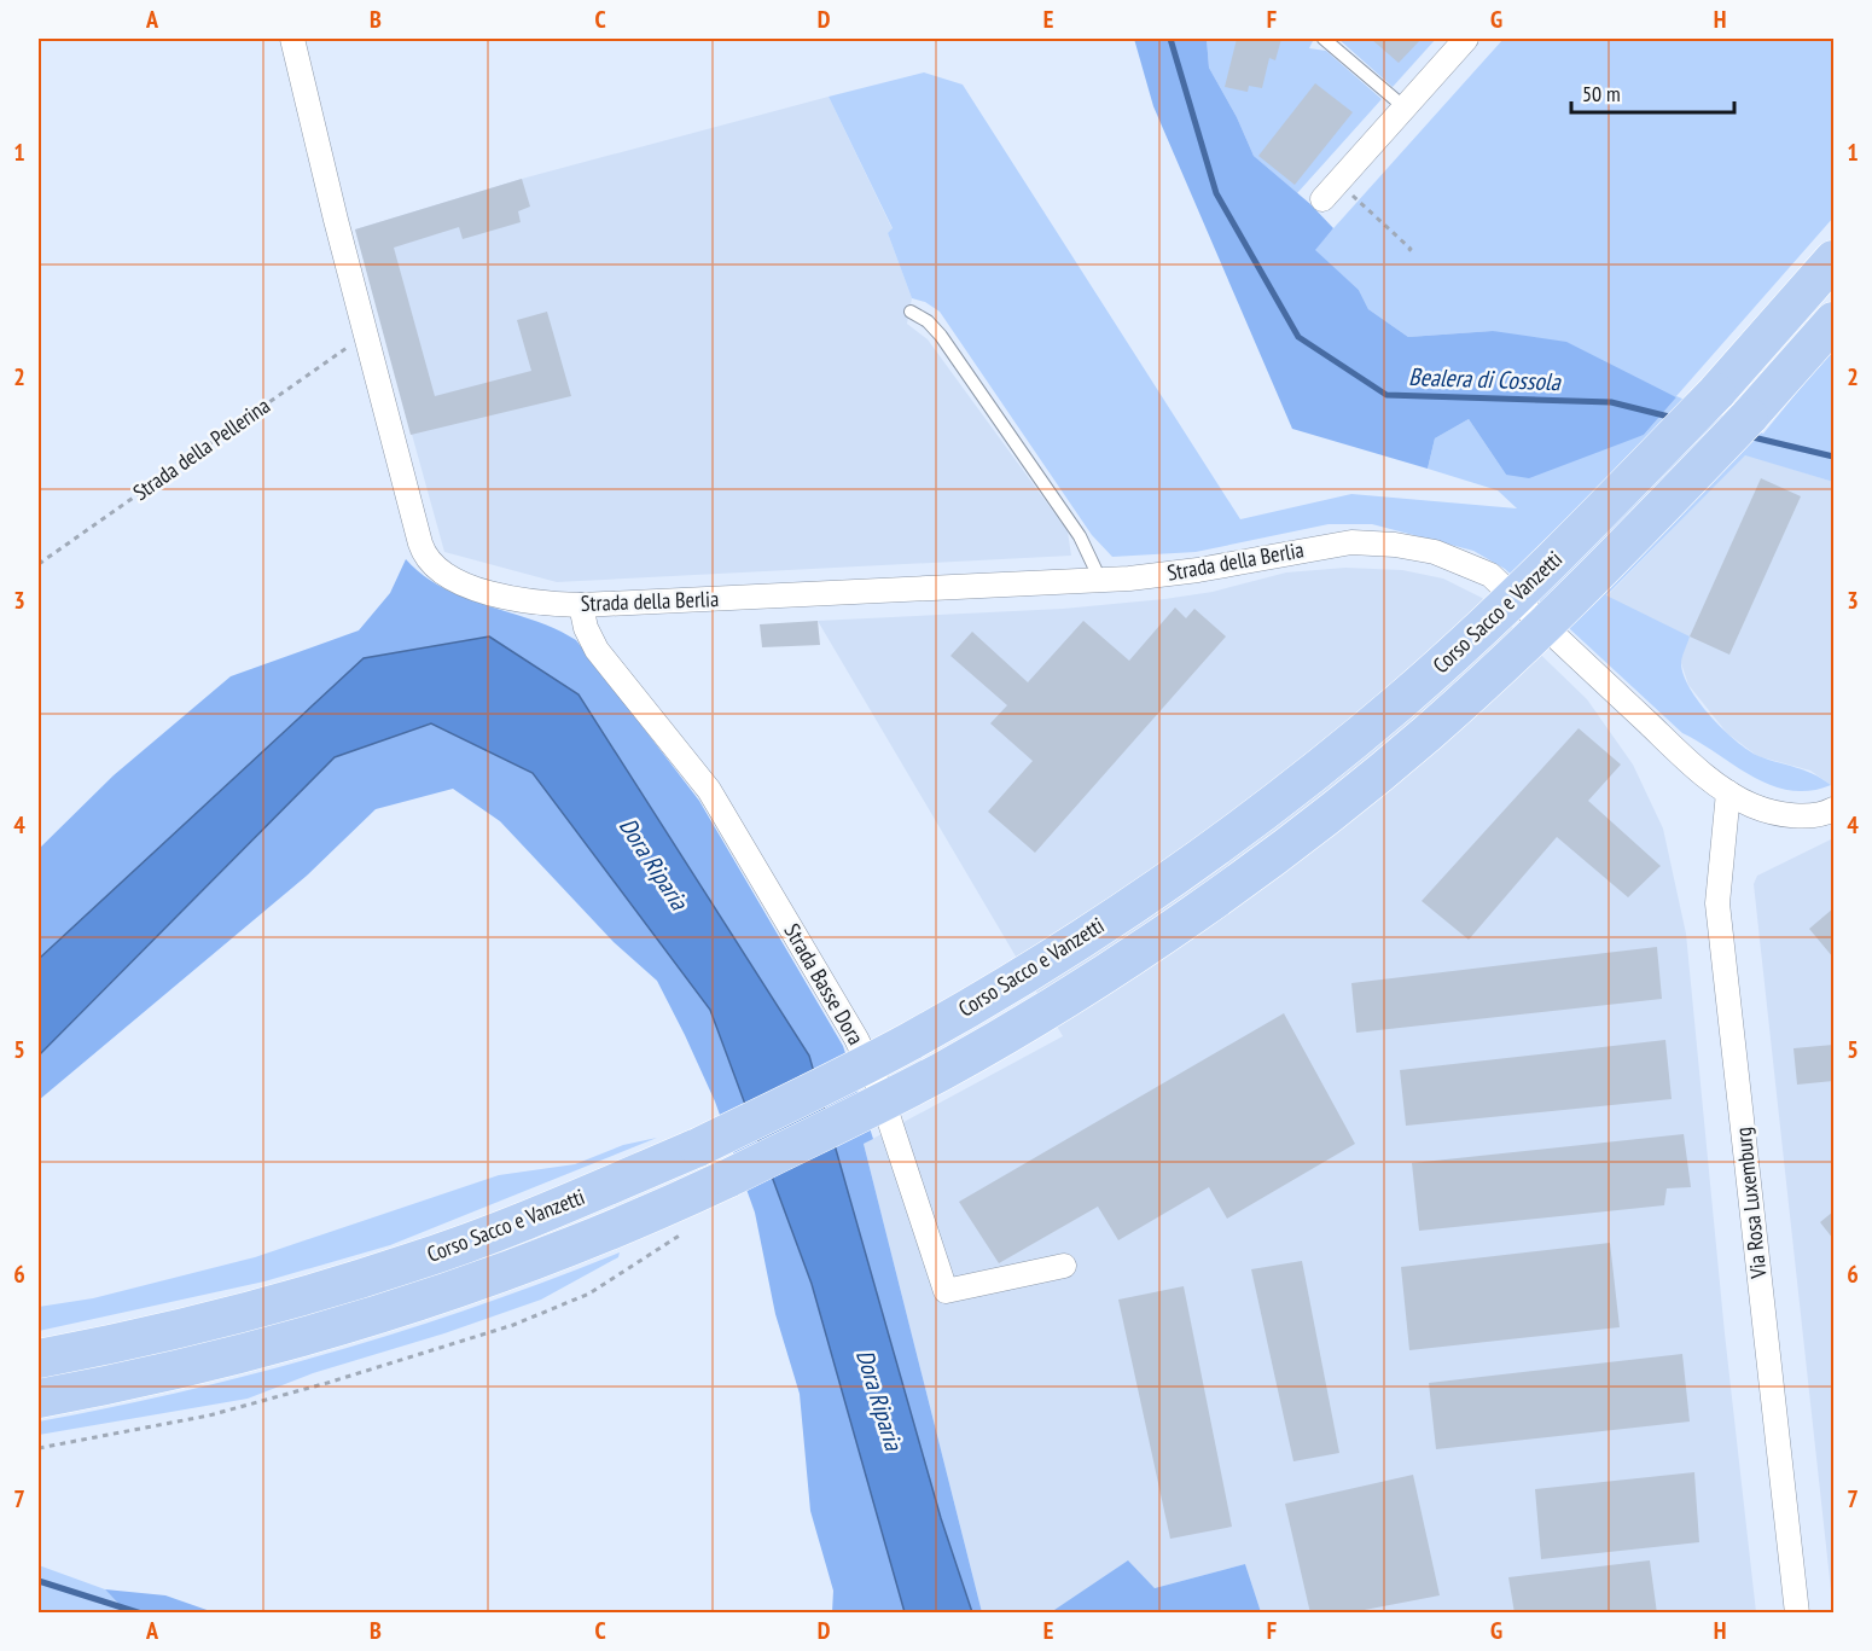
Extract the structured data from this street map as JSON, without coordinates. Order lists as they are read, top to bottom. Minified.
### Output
{"streets":{"main road":["Corso Sacco e Vanzetti"],"street":["Strada della Berlia","Strada Basse Dora","Via Rosa Luxemburg"],"path":["Strada della Pellerina"]},"crossings":[["Strada della Pellerina","Strada della Berlia"],["Strada della Berlia","Strada Basse Dora"],["Strada della Berlia","Via Rosa Luxemburg"]],"water":["Bealera di Cossola","Dora Riparia"],"scale_bar":"50 m","grid":{"columns":["A","B","C","D","E","F","G","H"],"rows":["1","2","3","4","5","6","7"]}}
